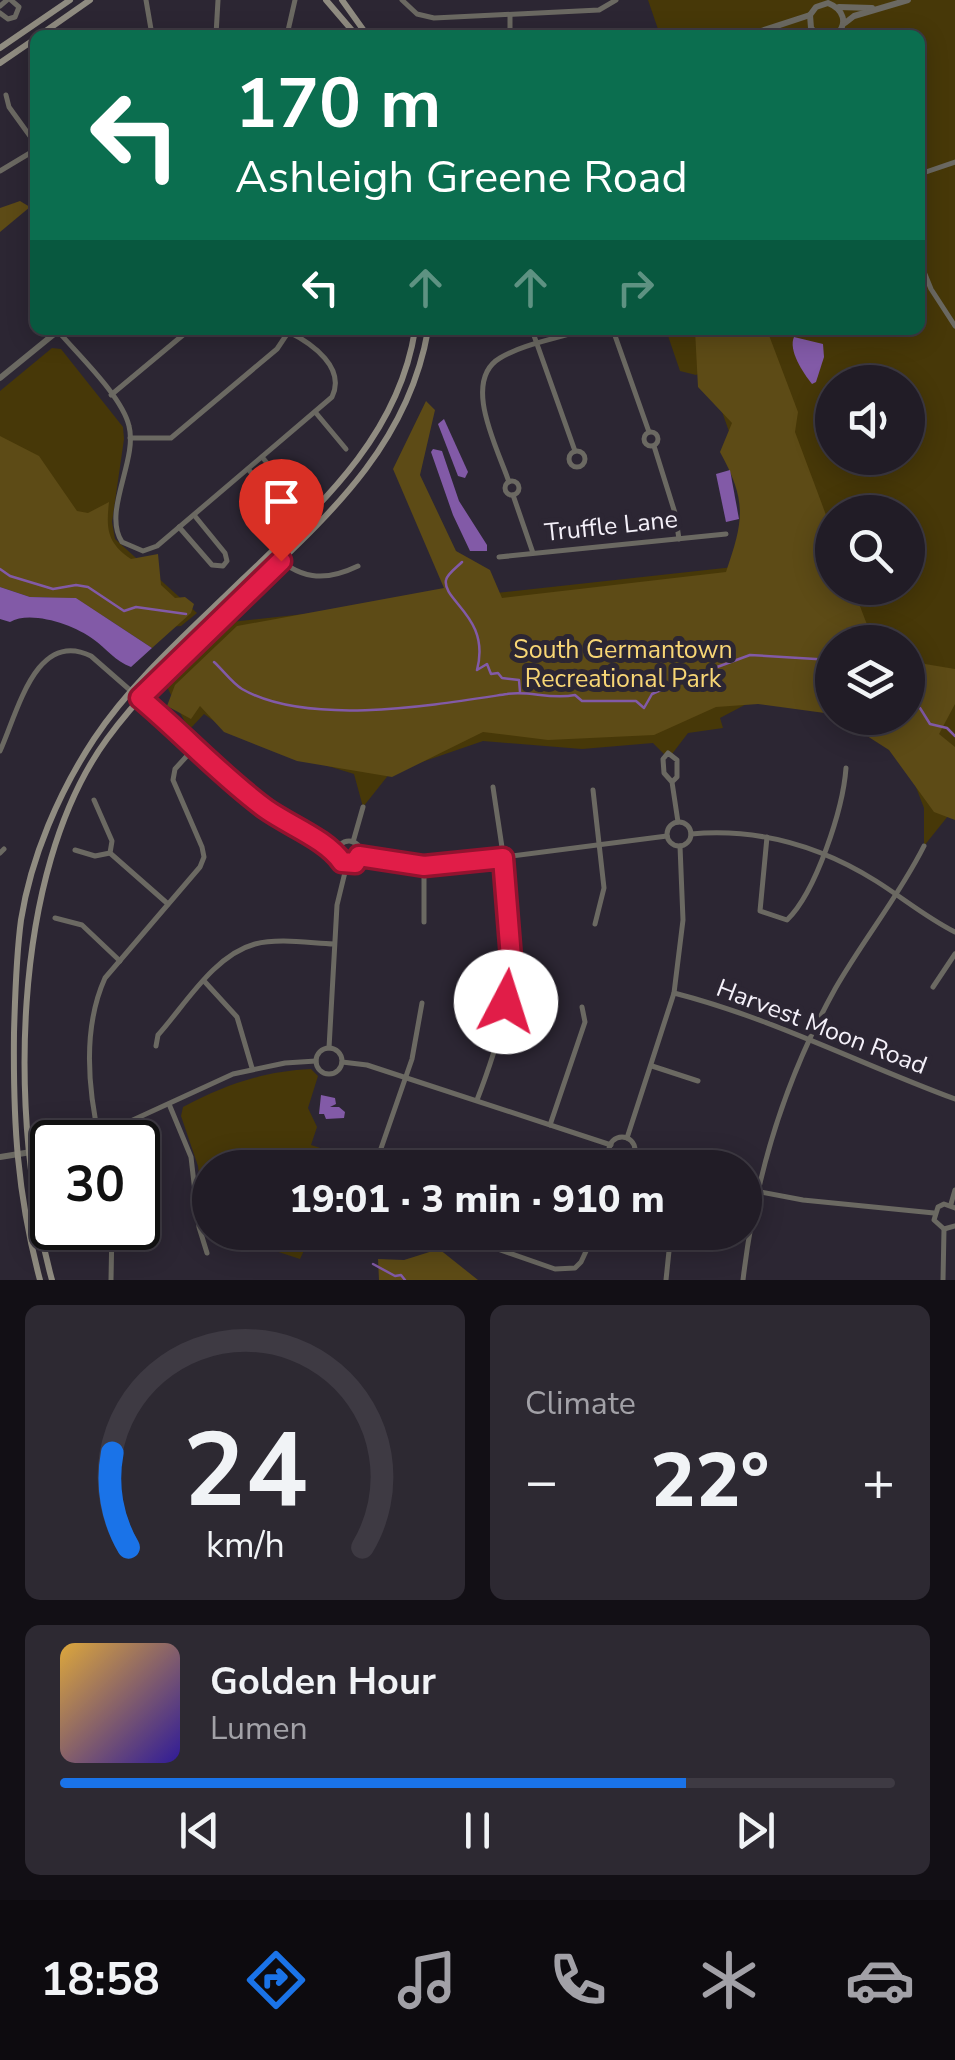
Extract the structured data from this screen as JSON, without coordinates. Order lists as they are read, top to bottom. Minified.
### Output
{"streets":{"street":["Truffle Lane","Harvest Moon Road"]},"parks":["South Germantown Recreational Park"],"page":{"turn":["170 m","Ashleigh Greene Road"],"limit":"30","trip":"19:01 · 3 min · 910 m","tile":"Climate","heat":["−","22°","+"],"song":["Golden Hour","Lumen"],"tabs":"18:58","gauge":["24","km/h"]}}
